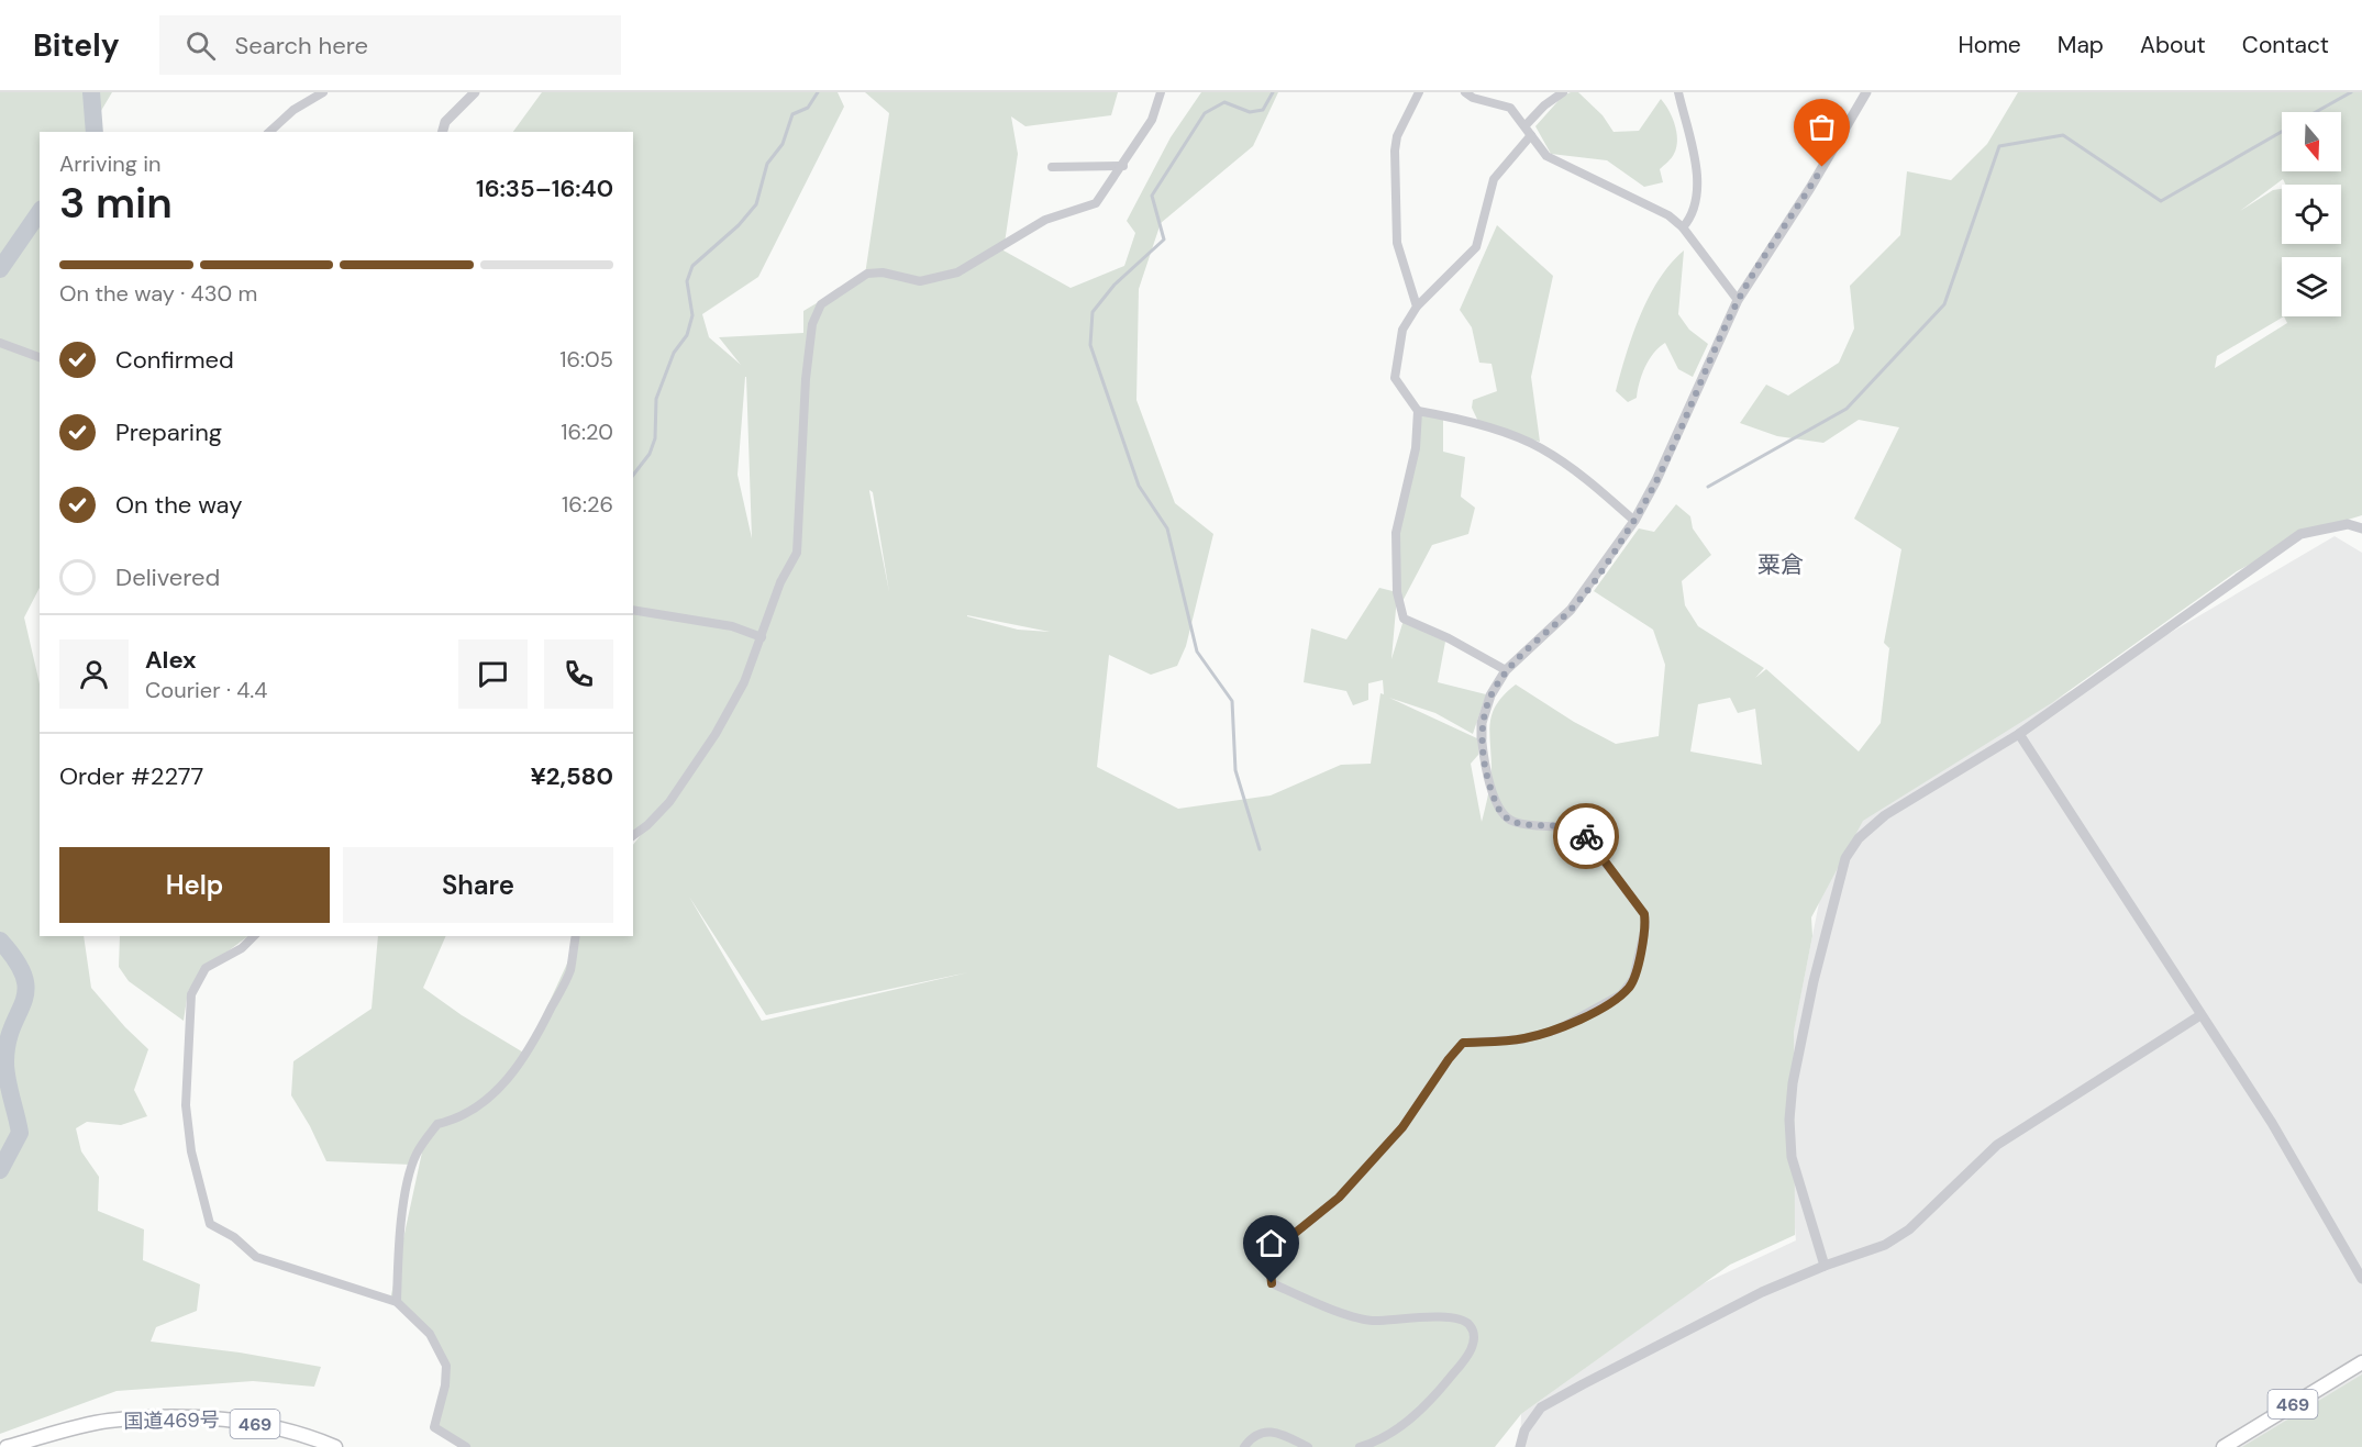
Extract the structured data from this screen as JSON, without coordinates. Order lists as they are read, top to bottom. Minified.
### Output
{"streets":{"highway":["469","国道469号"]},"districts":["粟倉"],"north":"bottom","page":{"header":"Bitely","search":"Search here","nav":["Home","Map","About","Contact"],"heading":["3 min","Arriving in","16:35–16:40"],"panel":["Alex","Courier · 4.4","Order #2277","¥2,580"],"bar":"On the way · 430 m","list":[["Confirmed","16:05"],["Preparing","16:20"],["On the way","16:26"],"Delivered"],"buttons":["Help","Share"]}}
